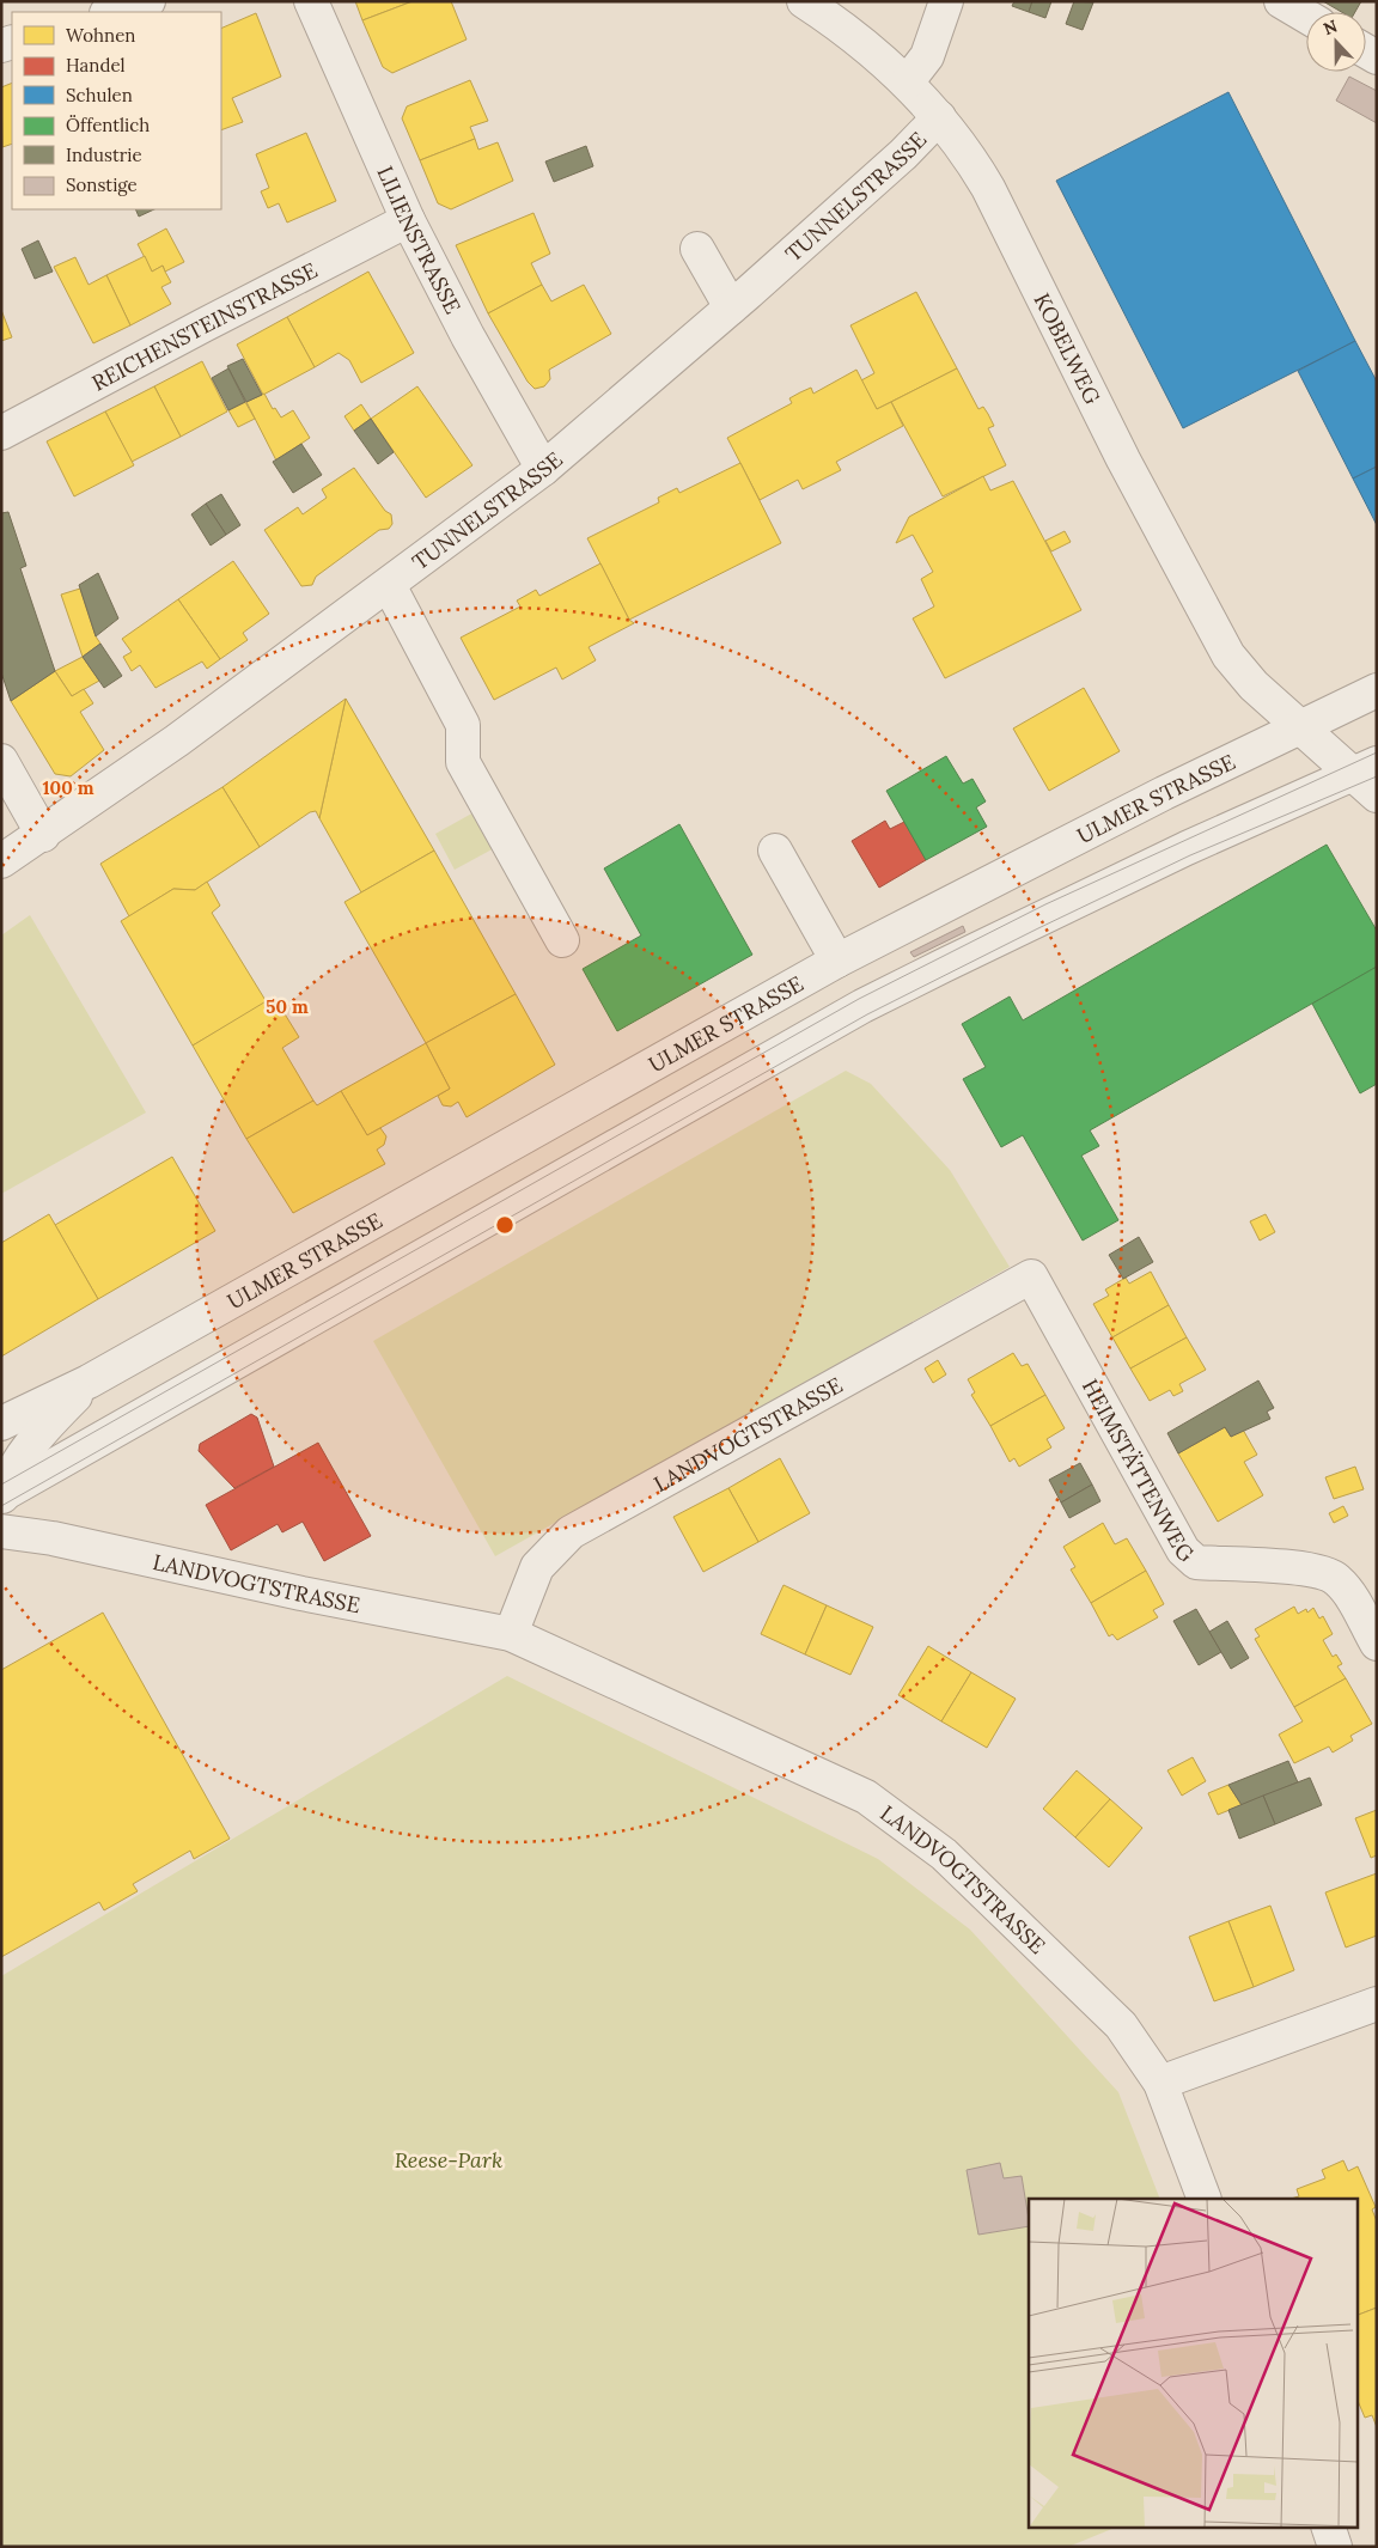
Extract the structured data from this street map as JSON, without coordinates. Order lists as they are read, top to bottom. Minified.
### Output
{"streets":{"street":["TUNNELSTRASSE","LILIENSTRASSE","REICHENSTEINSTRASSE","KOBELWEG","ULMER STRASSE","LANDVOGTSTRASSE","HEIMSTÄTTENWEG"]},"crossings":[["TUNNELSTRASSE","LILIENSTRASSE"],["TUNNELSTRASSE","KOBELWEG"],["LILIENSTRASSE","REICHENSTEINSTRASSE"],["KOBELWEG","ULMER STRASSE"],["LANDVOGTSTRASSE","HEIMSTÄTTENWEG"]],"parks":["Reese-Park"],"legend":["Wohnen","Handel","Schulen","Öffentlich","Industrie","Sonstige"],"north":"top","rings":["100 m","50 m"]}
